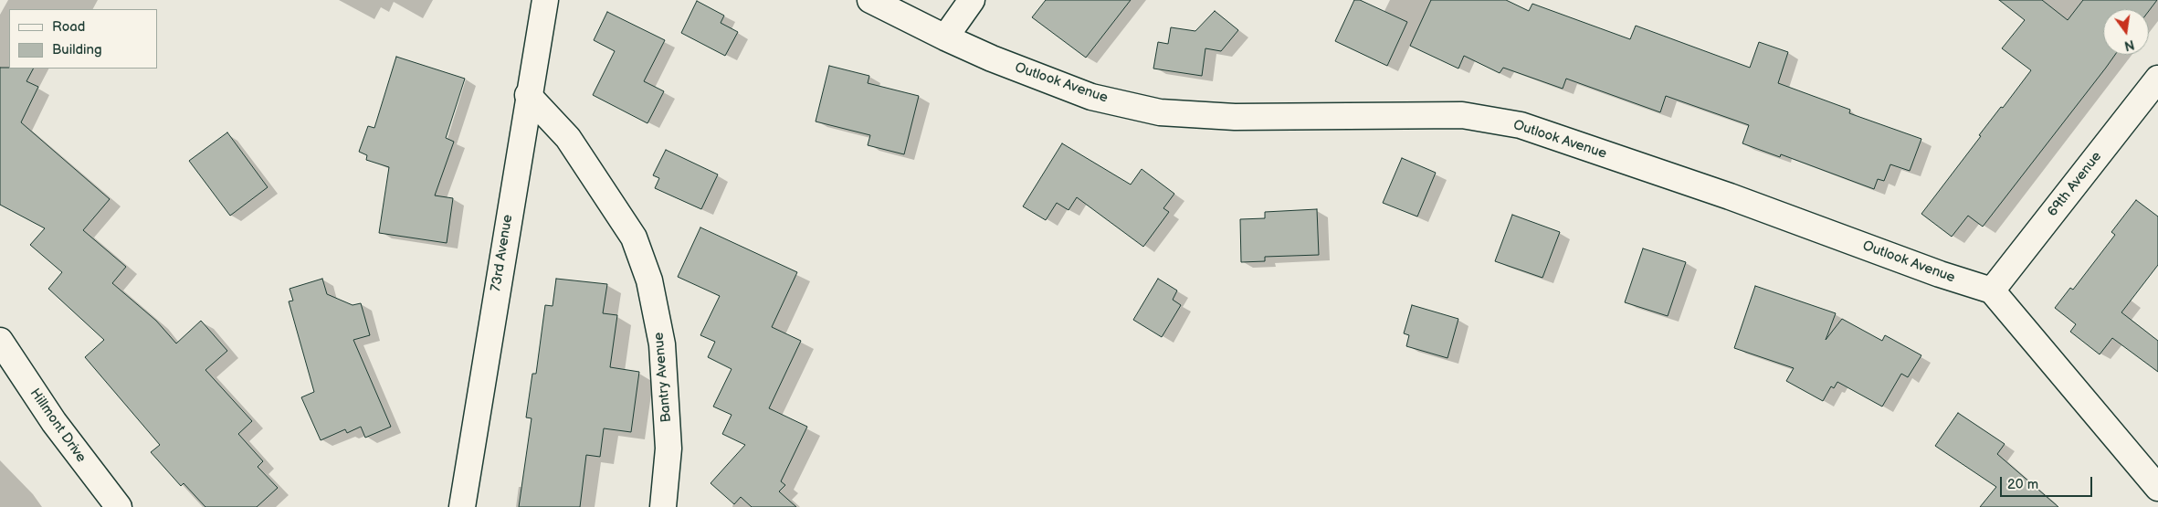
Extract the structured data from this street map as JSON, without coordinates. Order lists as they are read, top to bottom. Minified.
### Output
{"streets":{"street":["Outlook Avenue","69th Avenue","73rd Avenue","Bantry Avenue","Hillmont Drive"]},"crossings":[["Outlook Avenue","69th Avenue"],["73rd Avenue","Bantry Avenue"]],"legend":["Road","Building"],"scale_bar":"20 m","north":"bottom"}
